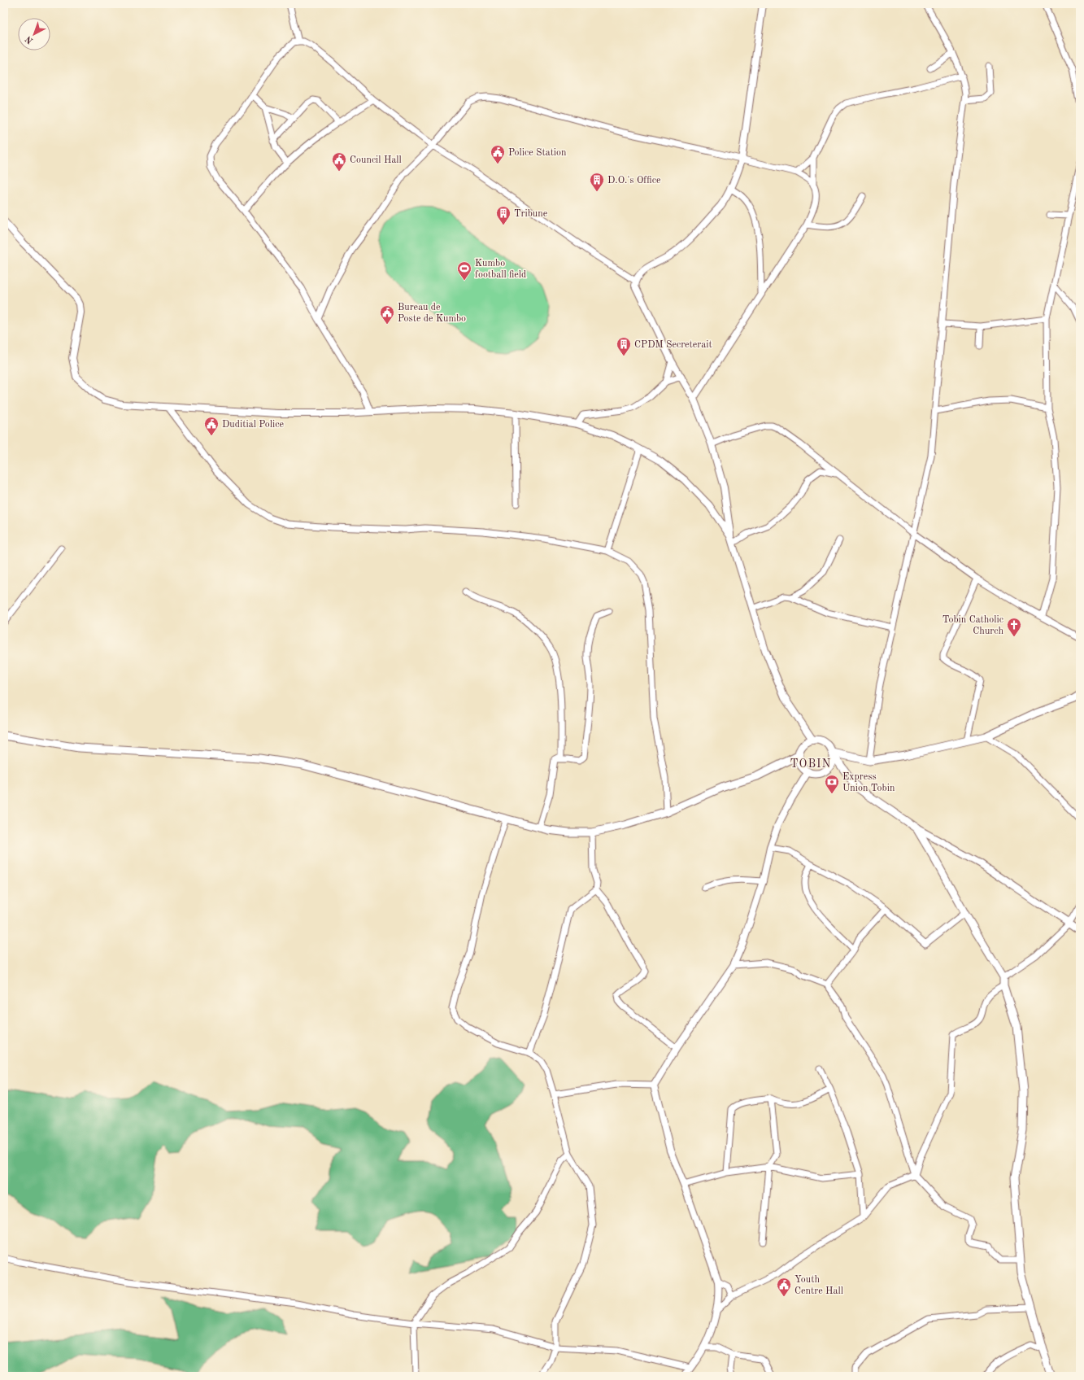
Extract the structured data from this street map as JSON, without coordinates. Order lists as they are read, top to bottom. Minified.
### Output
{"districts":["TOBIN"],"places":{"public building":["Police Station","Council Hall","Bureau de Poste de Kumbo","Duditial Police","Youth Centre Hall"],"building":["D.O.'s Office","Tribune","CPDM Secreterait"],"sports":["Kumbo football field"],"church":["Tobin Catholic Church"],"bank":["Express Union Tobin"]},"north":"bottom left"}
